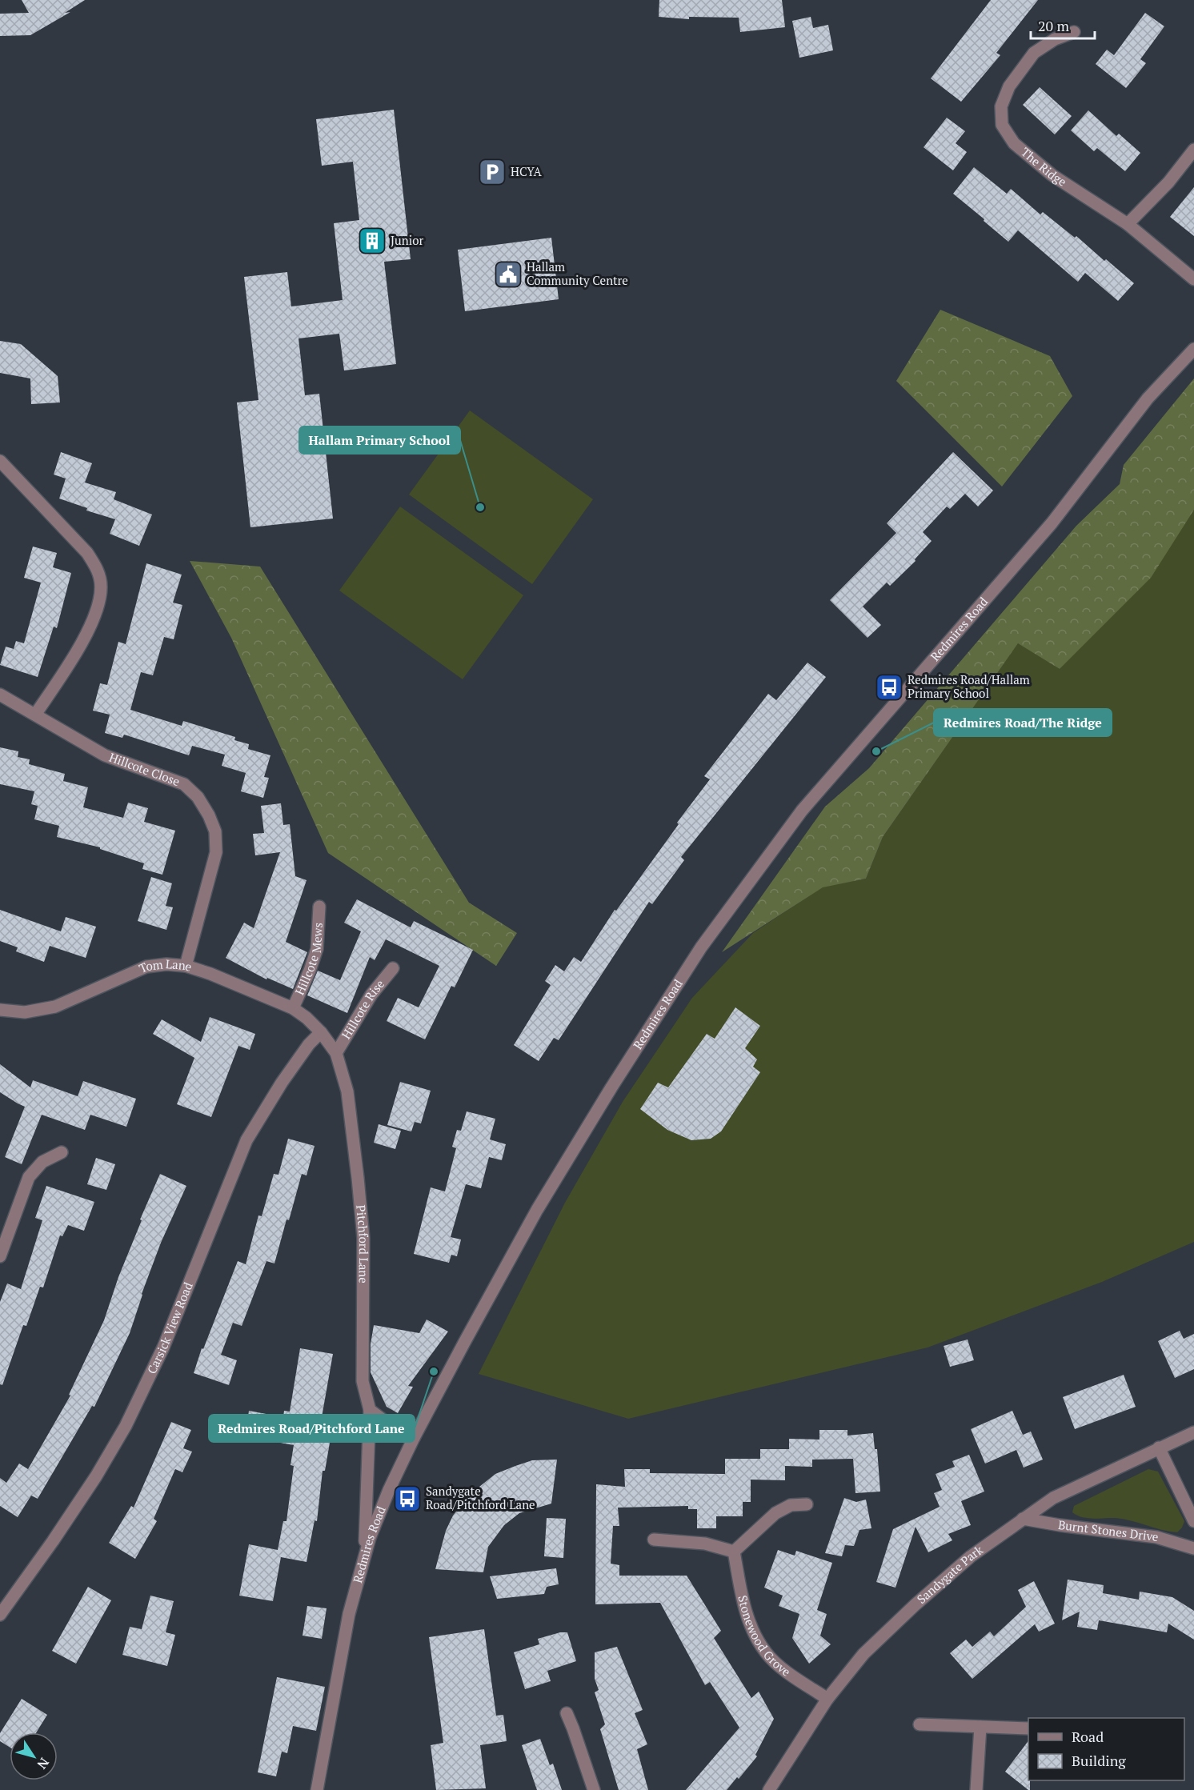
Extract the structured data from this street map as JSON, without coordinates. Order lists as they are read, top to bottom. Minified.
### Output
{"streets":{"street":["The Ridge","Redmires Road","Hillcote Close","Hillcote Mews","Tom Lane","Hillcote Rise","Pitchford Lane","Carsick View Road","Burnt Stones Drive","Sandygate Park","Stonewood Grove"]},"crossings":[["Redmires Road","Pitchford Lane"],["Hillcote Close","Tom Lane"],["Hillcote Mews","Tom Lane"],["Tom Lane","Pitchford Lane"],["Tom Lane","Carsick View Road"],["Hillcote Rise","Pitchford Lane"],["Pitchford Lane","Carsick View Road"],["Burnt Stones Drive","Sandygate Park"],["Sandygate Park","Stonewood Grove"]],"places":{"parking":["HCYA"],"building":["Junior"],"public building":["Hallam Community Centre"],"other":["Hallam Primary School","Redmires Road/The Ridge","Redmires Road/Pitchford Lane"],"bus stop":["Redmires Road/Hallam Primary School","Sandygate Road/Pitchford Lane"]},"legend":["Road","Building"],"scale_bar":"20 m","north":"bottom right"}
